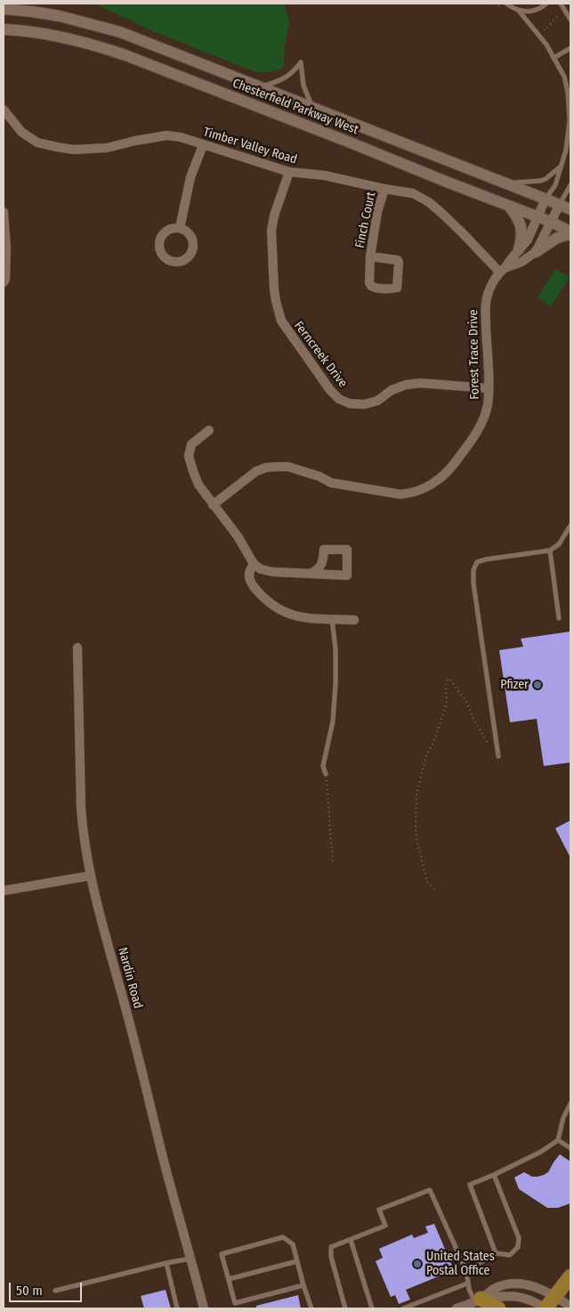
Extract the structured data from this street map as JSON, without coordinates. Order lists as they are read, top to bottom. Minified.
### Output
{"streets":{"street":["Chesterfield Parkway West","Timber Valley Road","Finch Court","Ferncreek Drive","Forest Trace Drive","Nardin Road"]},"crossings":[["Chesterfield Parkway West","Forest Trace Drive"],["Timber Valley Road","Finch Court"],["Timber Valley Road","Ferncreek Drive"],["Timber Valley Road","Forest Trace Drive"],["Ferncreek Drive","Forest Trace Drive"]],"places":["Pfizer","United States Postal Office"],"scale_bar":"50 m"}
